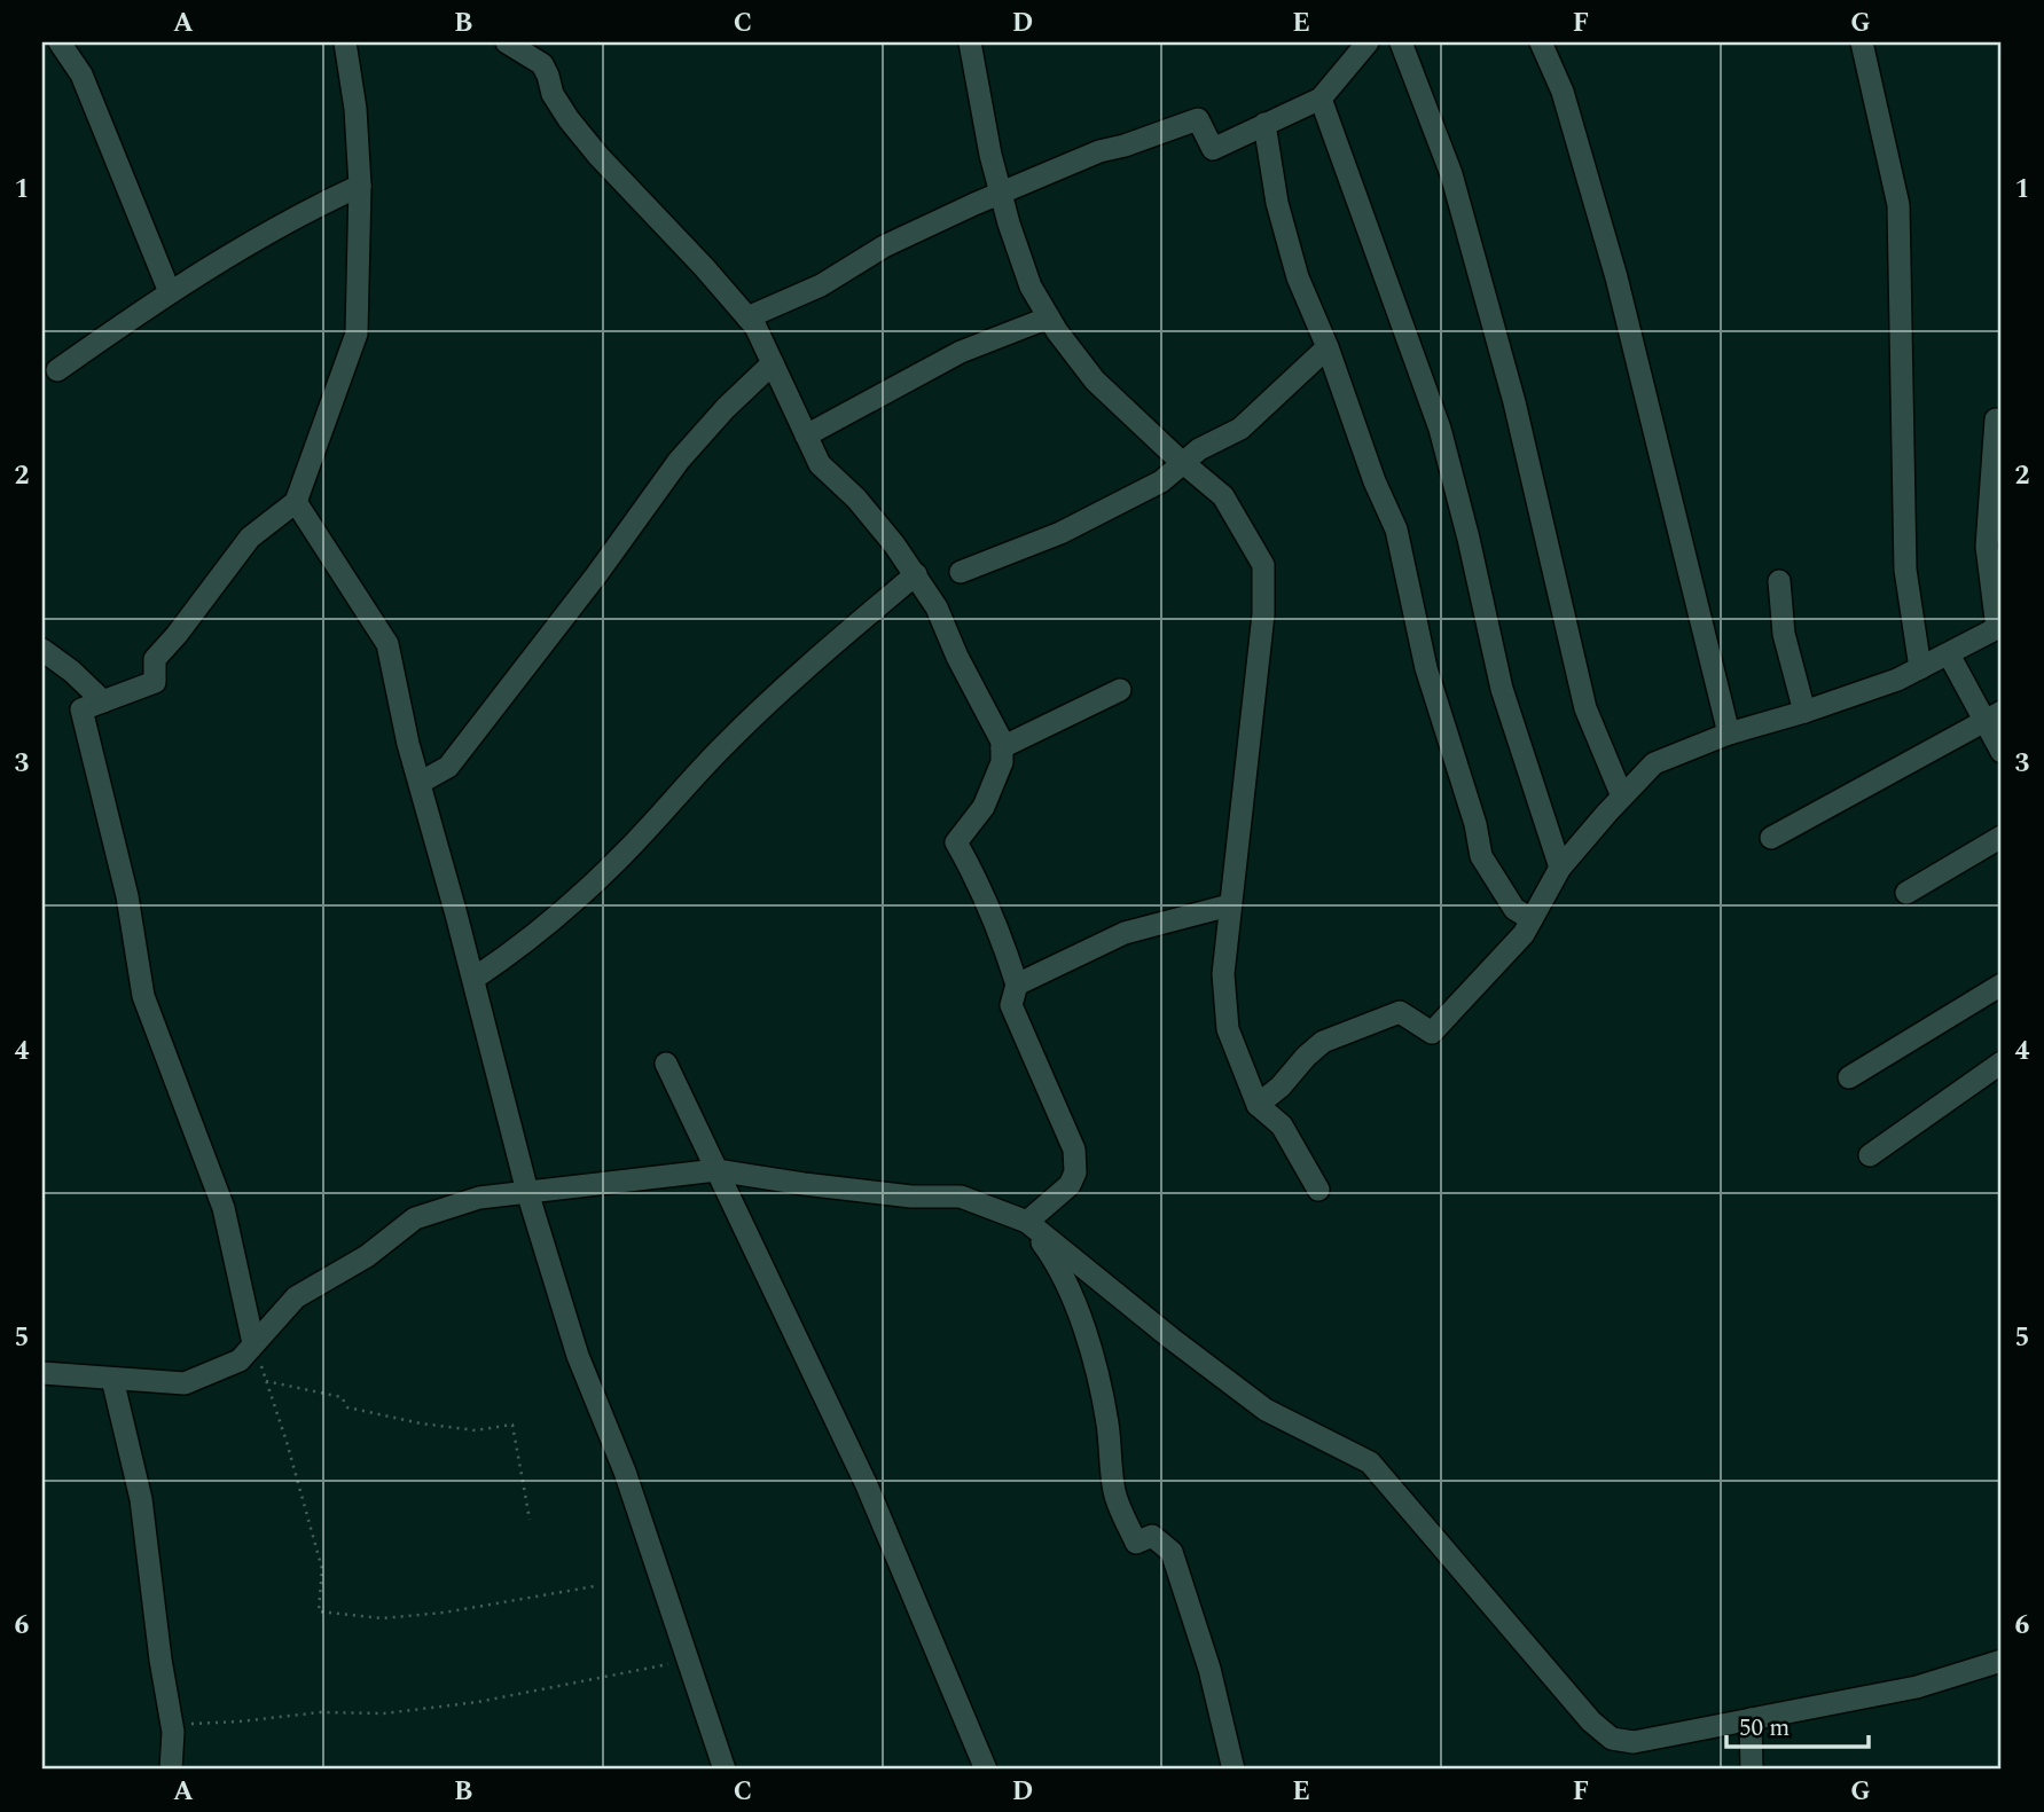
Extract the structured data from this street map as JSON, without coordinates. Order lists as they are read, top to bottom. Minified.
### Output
{"scale_bar":"50 m","grid":{"columns":["A","B","C","D","E","F","G"],"rows":["1","2","3","4","5","6"]}}
